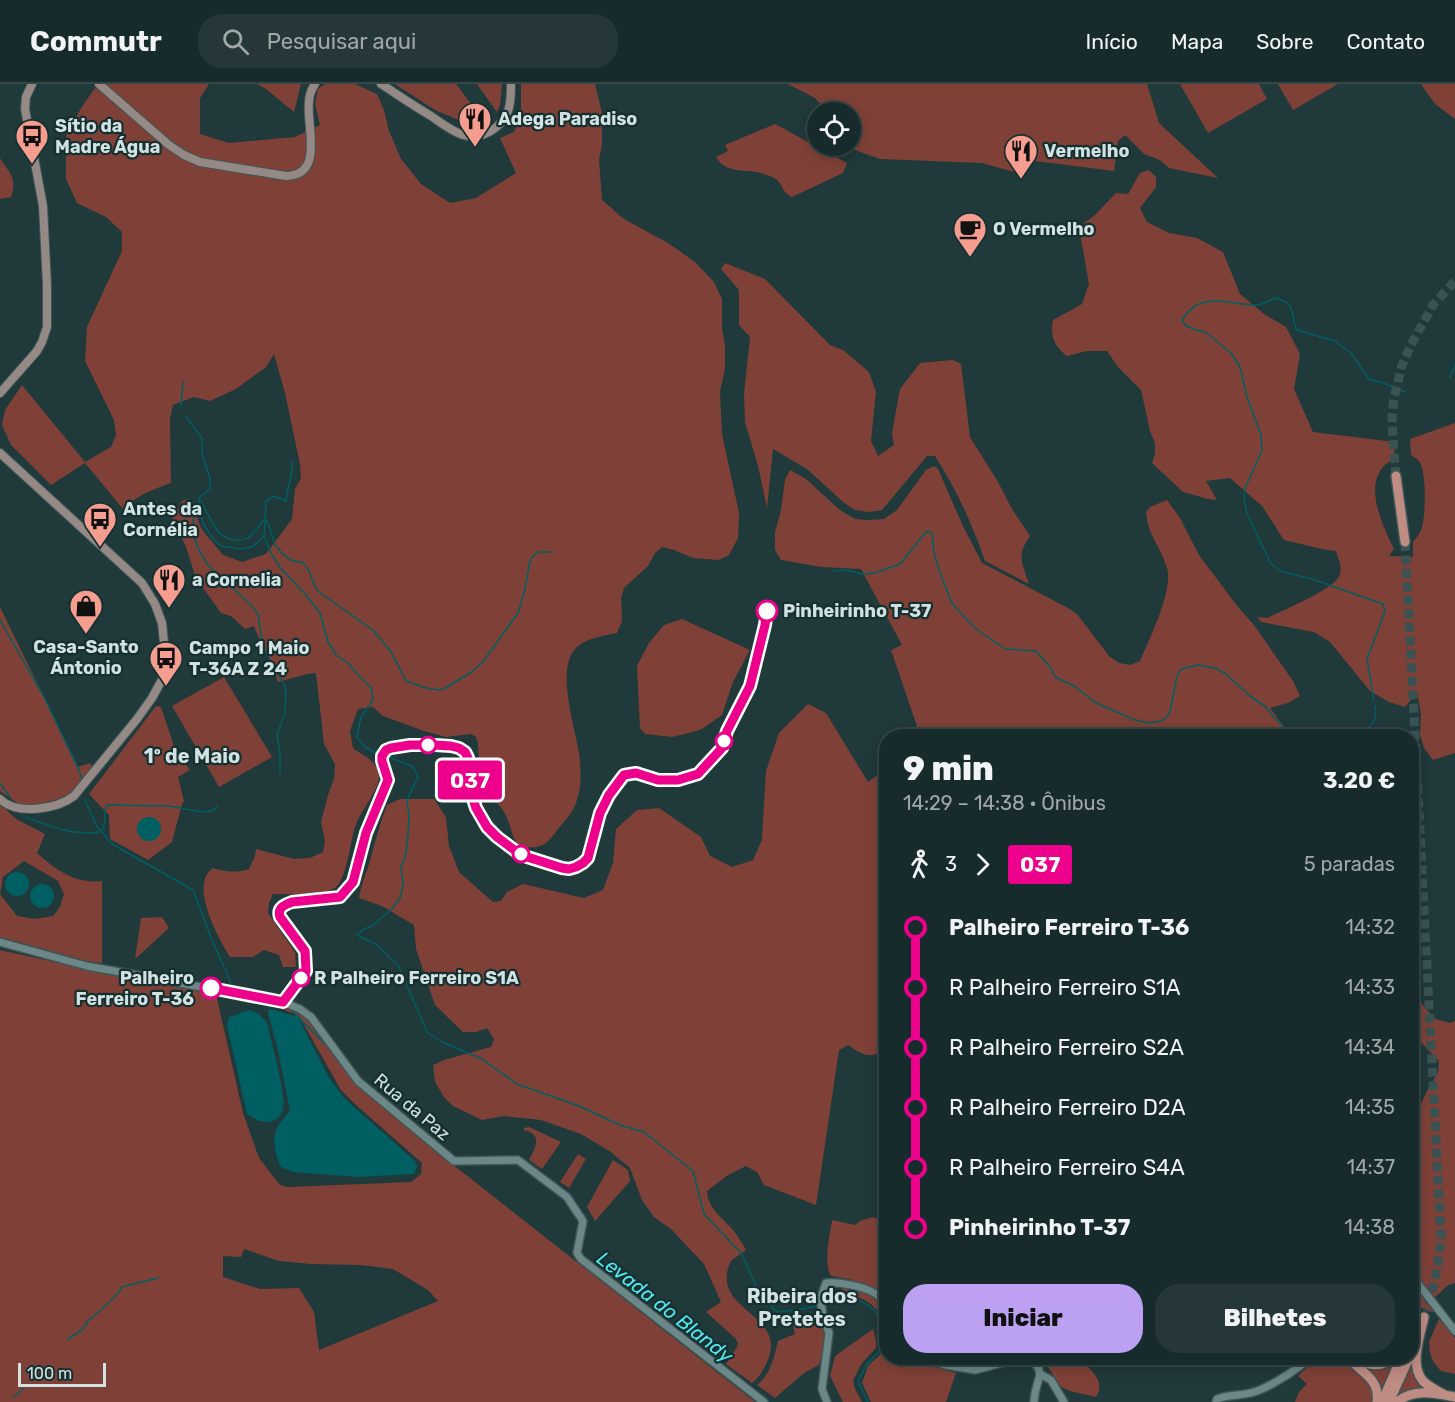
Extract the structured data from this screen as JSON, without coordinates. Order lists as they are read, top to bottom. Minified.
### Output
{"streets":{"street":["Rua da Paz"]},"districts":["1º de Maio","Ribeira dos Pretetes"],"water":["Levada do Blandy"],"places":{"restaurant":["Adega Paradiso","Vermelho","a Cornelia"],"bus stop":["Sítio da Madre Água","Antes da Cornélia","Campo 1 Maio T-36A Z 24"],"cafe":["O Vermelho"],"other":["Pinheirinho T-37","R Palheiro Ferreiro S1A","Palheiro Ferreiro T-36"],"shop":["Casa-Santo Ántonio"]},"lines":["bus line 037"],"scale_bar":"100 m","page":{"header":"Commutr","search":"Pesquisar aqui","nav":["Início","Mapa","Sobre","Contato"],"on_map":"037","heading":["9 min","14:29 – 14:38 · Ônibus","3.20 €"],"legs":["3","037","5 paradas"],"list":[{"name":"Palheiro Ferreiro T-36","value":"14:32"},{"name":"R Palheiro Ferreiro S1A","value":"14:33"},{"name":"R Palheiro Ferreiro S2A","value":"14:34"},{"name":"R Palheiro Ferreiro D2A","value":"14:35"},{"name":"R Palheiro Ferreiro S4A","value":"14:37"},{"name":"Pinheirinho T-37","value":"14:38"}],"buttons":["Iniciar","Bilhetes"],"scale":"100 m"}}
